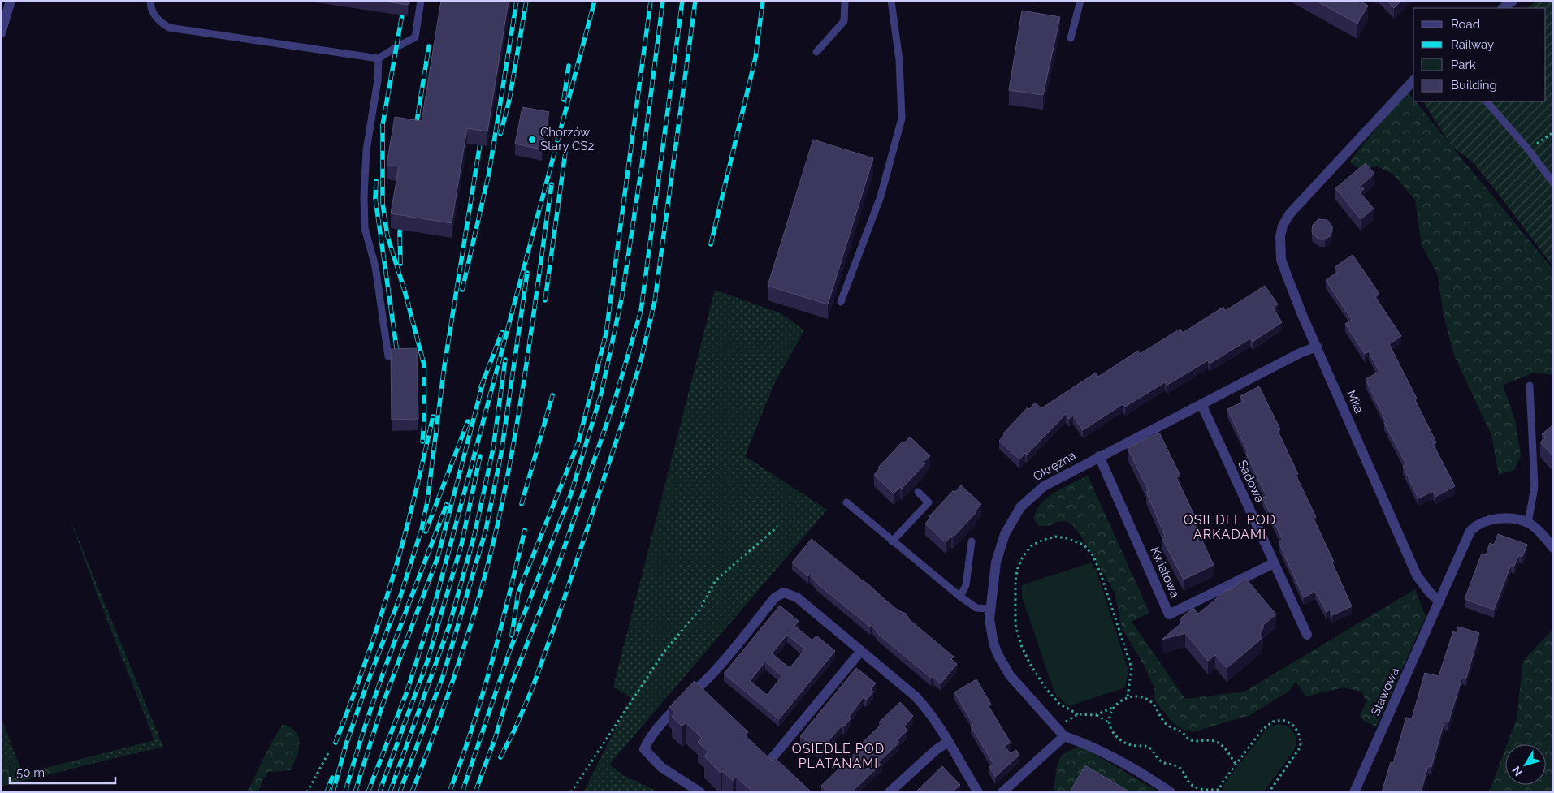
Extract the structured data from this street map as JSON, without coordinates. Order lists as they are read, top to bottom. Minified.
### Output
{"streets":{"street":["Miła","Okrężna","Sadowa","Kwiatowa","Stawowa"]},"crossings":[["Miła","Okrężna"],["Miła","Stawowa"],["Okrężna","Sadowa"],["Okrężna","Kwiatowa"],["Sadowa","Kwiatowa"]],"districts":["OSIEDLE POD ARKADAMI","OSIEDLE POD PLATANAMI"],"places":["Chorzów Stary CS2"],"legend":["Road","Railway","Park","Building"],"scale_bar":"50 m","north":"bottom left"}
